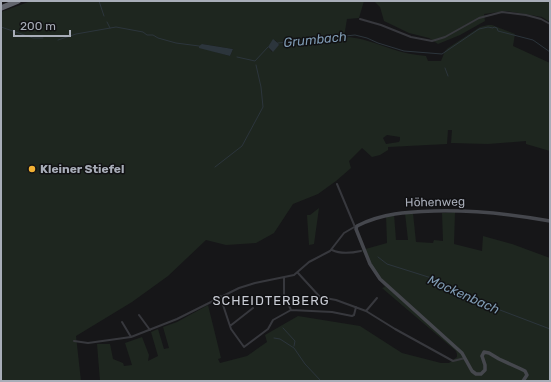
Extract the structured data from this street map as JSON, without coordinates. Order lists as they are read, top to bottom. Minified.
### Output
{"streets":{"street":["Höhenweg"]},"districts":["SCHEIDTERBERG"],"water":["Grumbach","Mockenbach"],"places":["Kleiner Stiefel"],"scale_bar":"200 m"}
